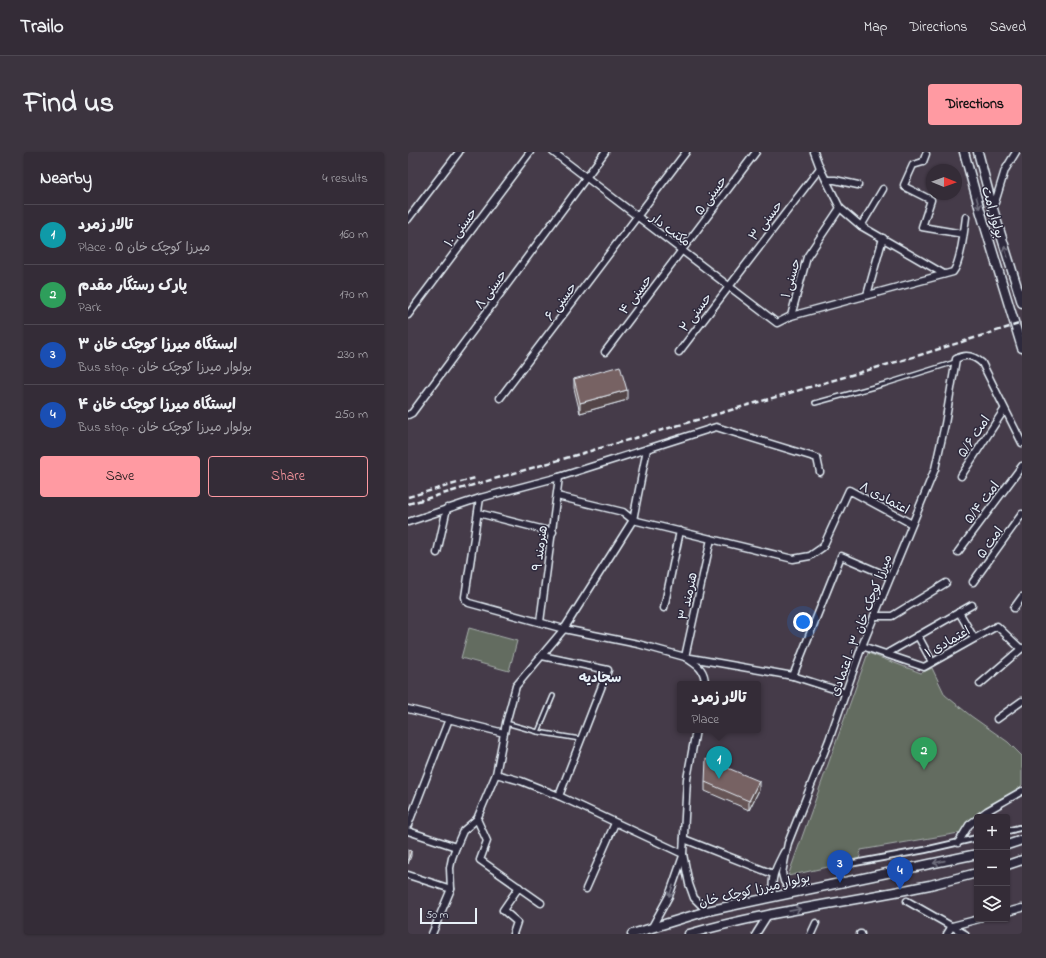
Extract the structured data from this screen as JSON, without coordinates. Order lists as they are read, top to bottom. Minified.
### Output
{"streets":{"main road":["بولوار امت","بولوار میرزا کوچک خان"],"street":["حسنی ۵","حسنی ۳","حسنی ۱۰","مکتب دار","حسنی ۱","حسنی ۸","حسنی ۴","حسنی ۶","حسنی ۲","امت ۵/۶","اعتمادی ۸","امت ۵/۴","امت ۵","هنرمند ۹","هنرمند ۳","میرزا کوچک خان ۳ - اعتمادی","اعتمادی ۱"]},"crossings":[["حسنی ۵","مکتب دار"],["حسنی ۵","حسنی ۴"],["حسنی ۳","مکتب دار"],["حسنی ۳","حسنی ۲"],["مکتب دار","حسنی ۱"],["مکتب دار","حسنی ۸"],["مکتب دار","حسنی ۴"],["مکتب دار","حسنی ۶"],["مکتب دار","حسنی ۲"],["اعتمادی ۸","هنرمند ۳"],["اعتمادی ۸","میرزا کوچک خان ۳ - اعتمادی"],["میرزا کوچک خان ۳ - اعتمادی","اعتمادی ۱"],["میرزا کوچک خان ۳ - اعتمادی","بولوار میرزا کوچک خان"]],"districts":["سجادیه"],"scale_bar":"50 m","north":"right","page":{"header":"Trailo","nav":["Map","Directions","Saved"],"title":"Find us","buttons":["Directions",["Save","Share"]],"heading":["Nearby","4 results"],"list":[{"mark":"1","name":"تالار زمرد","note":"Place · میرزا کوچک خان ۵","value":"160 m"},{"mark":"2","name":"پارک رستگار مقدم","note":"Park","value":"170 m"},{"mark":"3","name":"ایستگاه میرزا کوچک خان ۳","note":"Bus stop · بولوار میرزا کوچک خان","value":"230 m"},{"mark":"4","name":"ایستگاه میرزا کوچک خان ۴","note":"Bus stop · بولوار میرزا کوچک خان","value":"250 m"}],"popup":["تالار زمرد","Place"],"pins":["2","1","3","4"],"map_buttons":["+","−"],"scale":"50 m"}}
